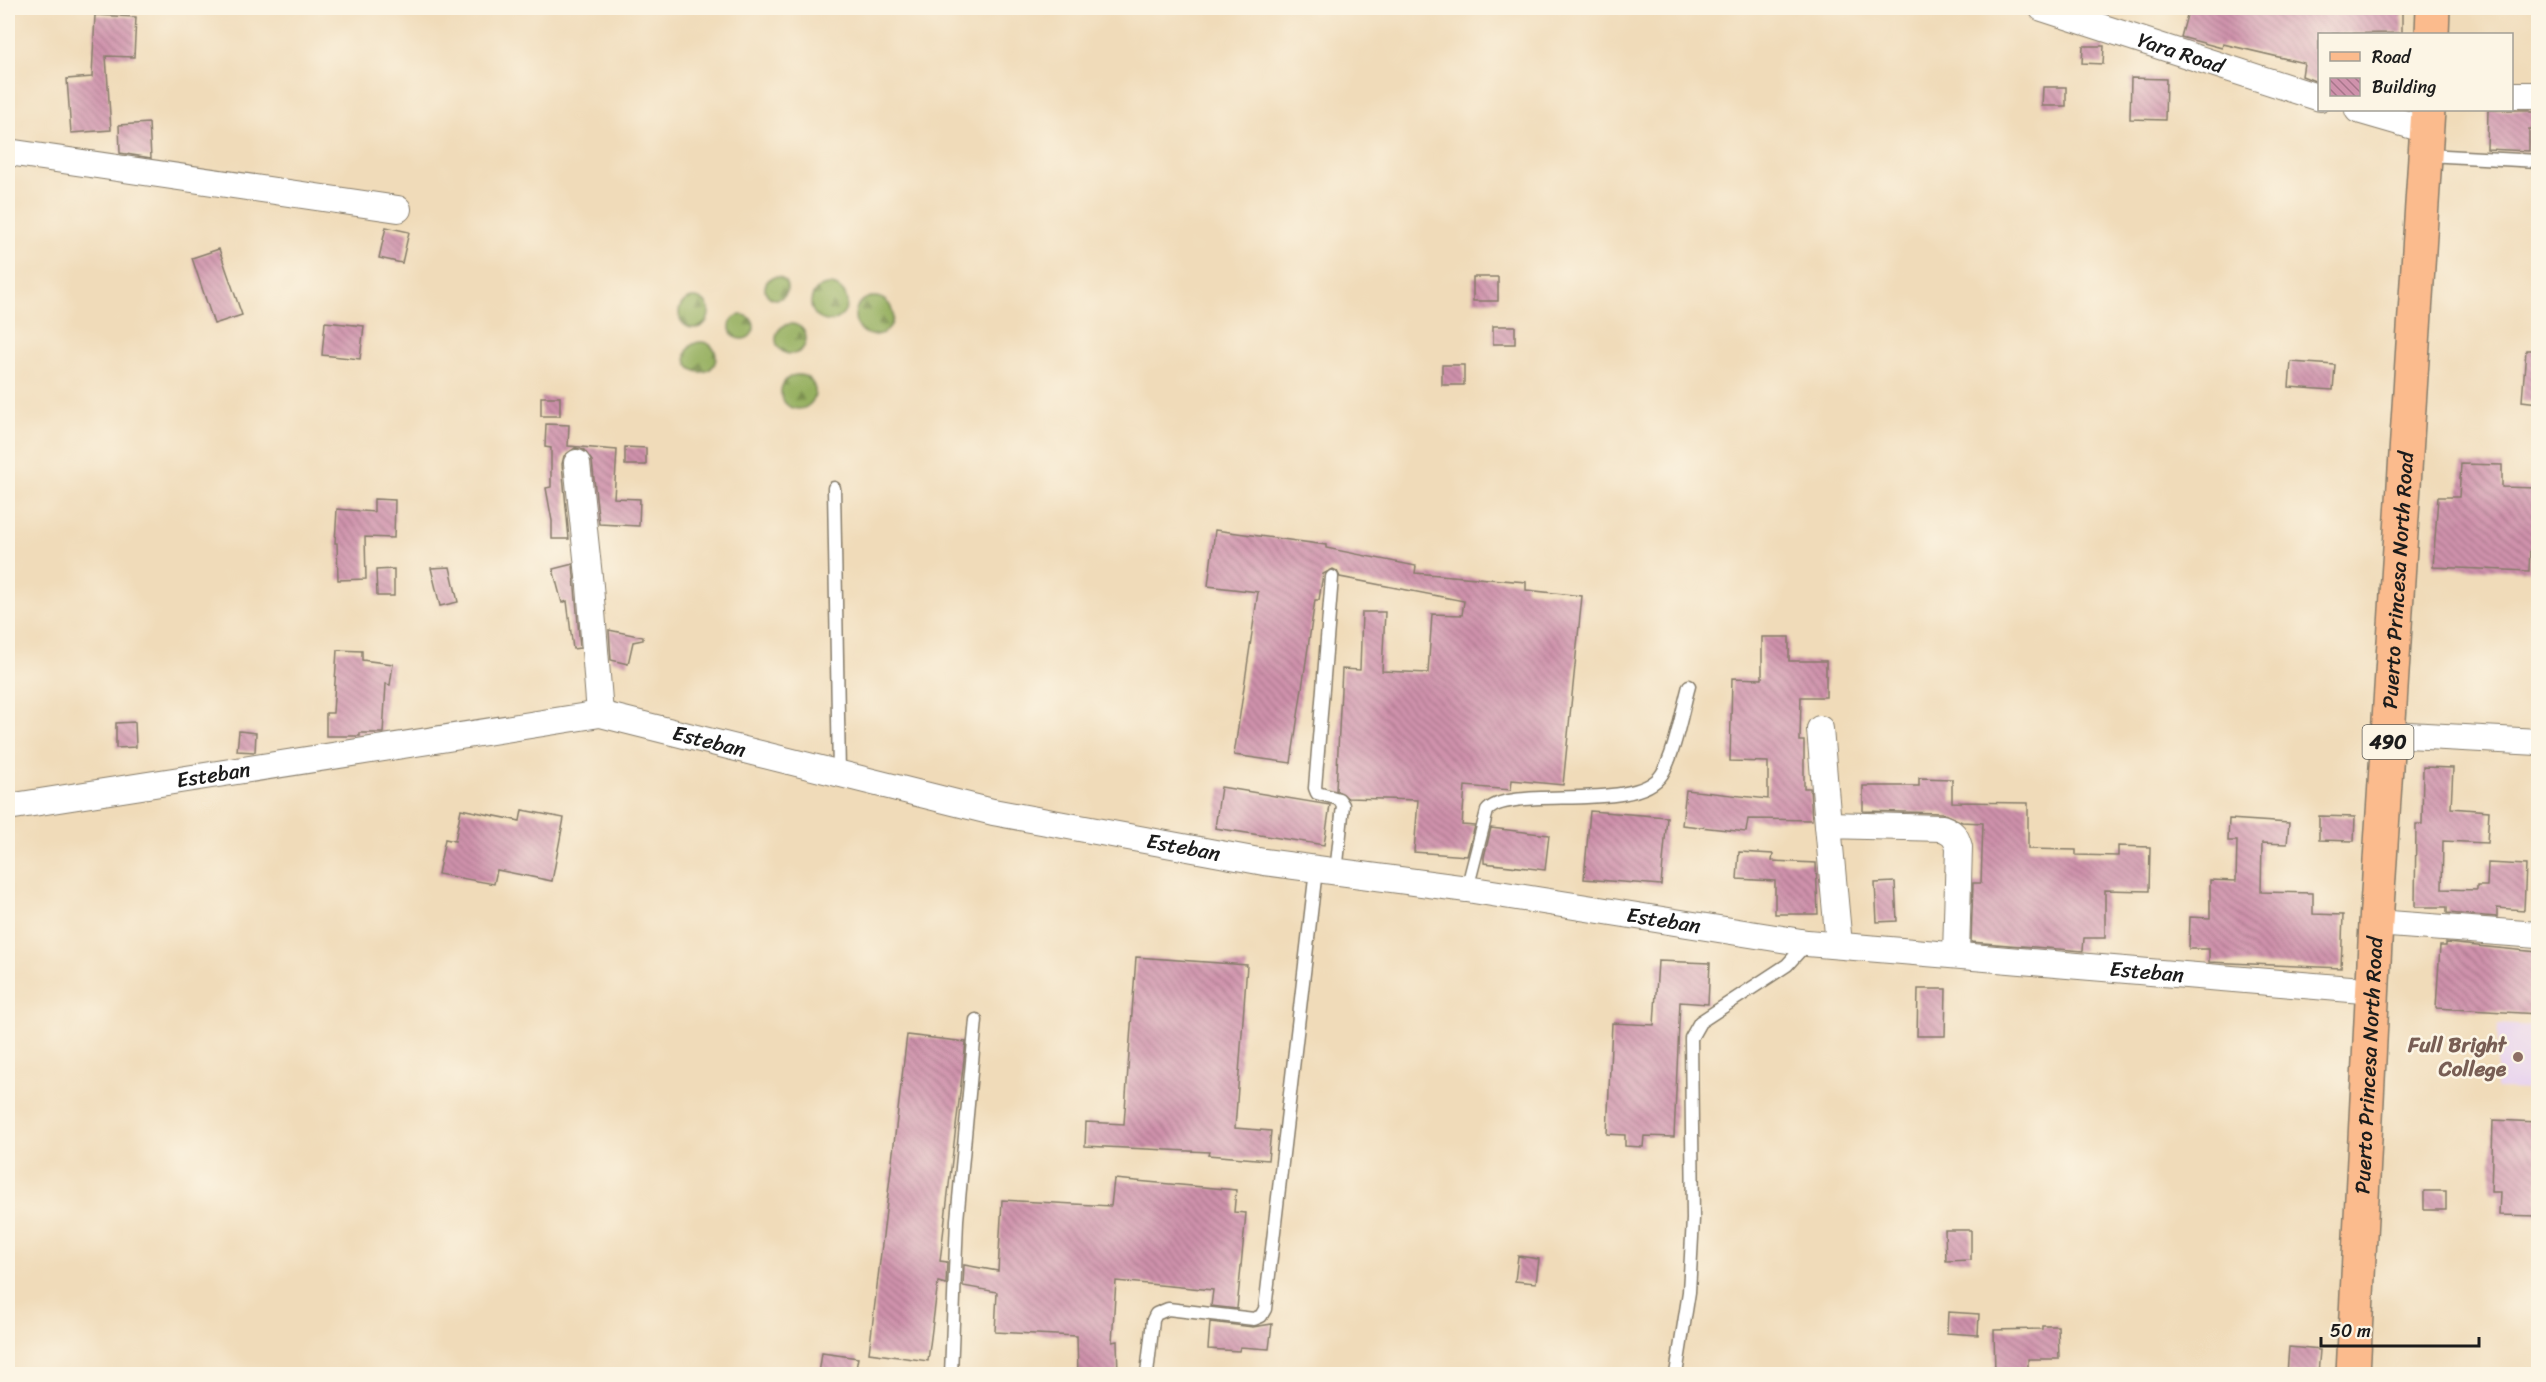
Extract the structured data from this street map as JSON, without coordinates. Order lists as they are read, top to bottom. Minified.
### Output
{"streets":{"main road":["Puerto Princesa North Road","490"],"street":["Yara Road","Esteban"]},"crossings":[["Puerto Princesa North Road","Esteban"]],"places":["Full Bright College"],"legend":["Road","Building"],"scale_bar":"50 m"}
